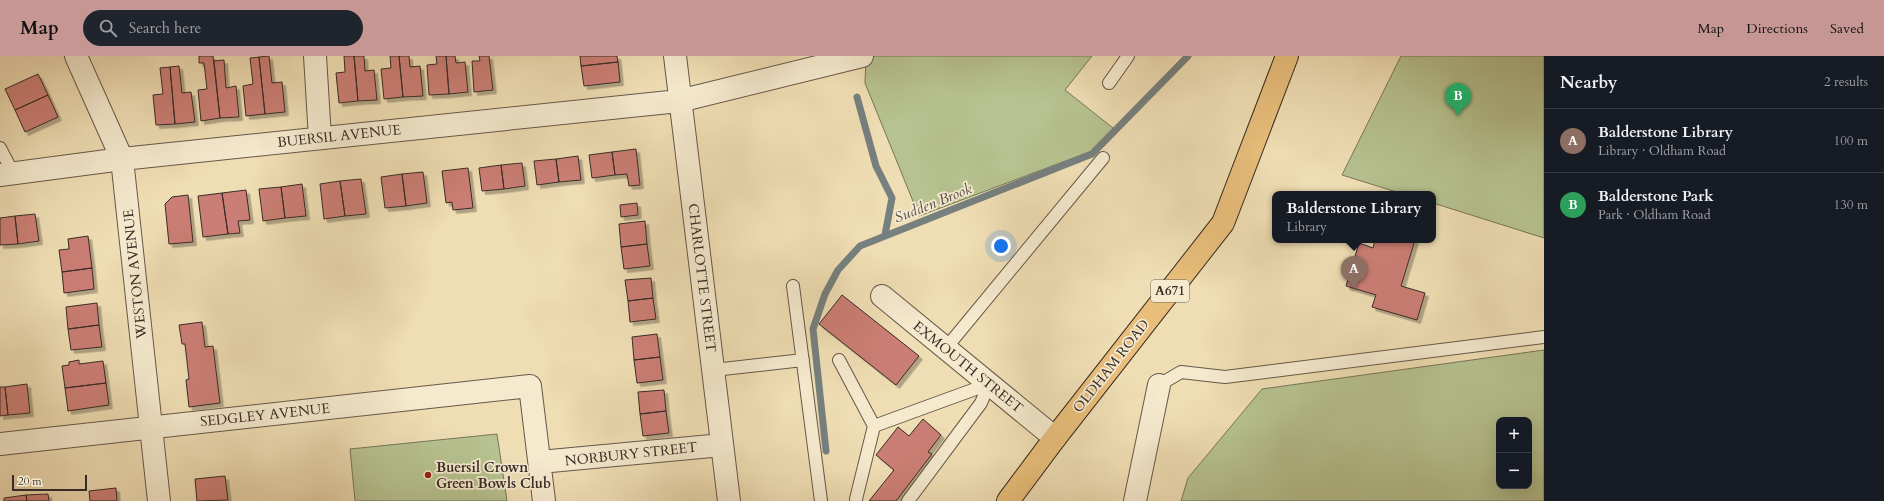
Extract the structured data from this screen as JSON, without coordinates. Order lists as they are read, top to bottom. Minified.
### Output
{"streets":{"main road":["A671","OLDHAM ROAD"],"street":["BUERSIL AVENUE","WESTON AVENUE","CHARLOTTE STREET","EXMOUTH STREET","SEDGLEY AVENUE","NORBURY STREET"]},"crossings":[["BUERSIL AVENUE","WESTON AVENUE"],["BUERSIL AVENUE","CHARLOTTE STREET"],["WESTON AVENUE","SEDGLEY AVENUE"],["CHARLOTTE STREET","NORBURY STREET"],["OLDHAM ROAD","EXMOUTH STREET"],["SEDGLEY AVENUE","NORBURY STREET"]],"water":["Sudden Brook"],"places":["Buersil Crown Green Bowls Club"],"scale_bar":"20 m","page":{"header":"Map","search":"Search here","nav":["Map","Directions","Saved"],"heading":["Nearby","2 results"],"pins":["B","A"],"list":[{"mark":"A","name":"Balderstone Library","note":"Library · Oldham Road","value":"100 m"},{"mark":"B","name":"Balderstone Park","note":"Park · Oldham Road","value":"130 m"}],"popup":["Balderstone Library","Library"],"map_buttons":["+","−"],"scale":"20 m"}}
